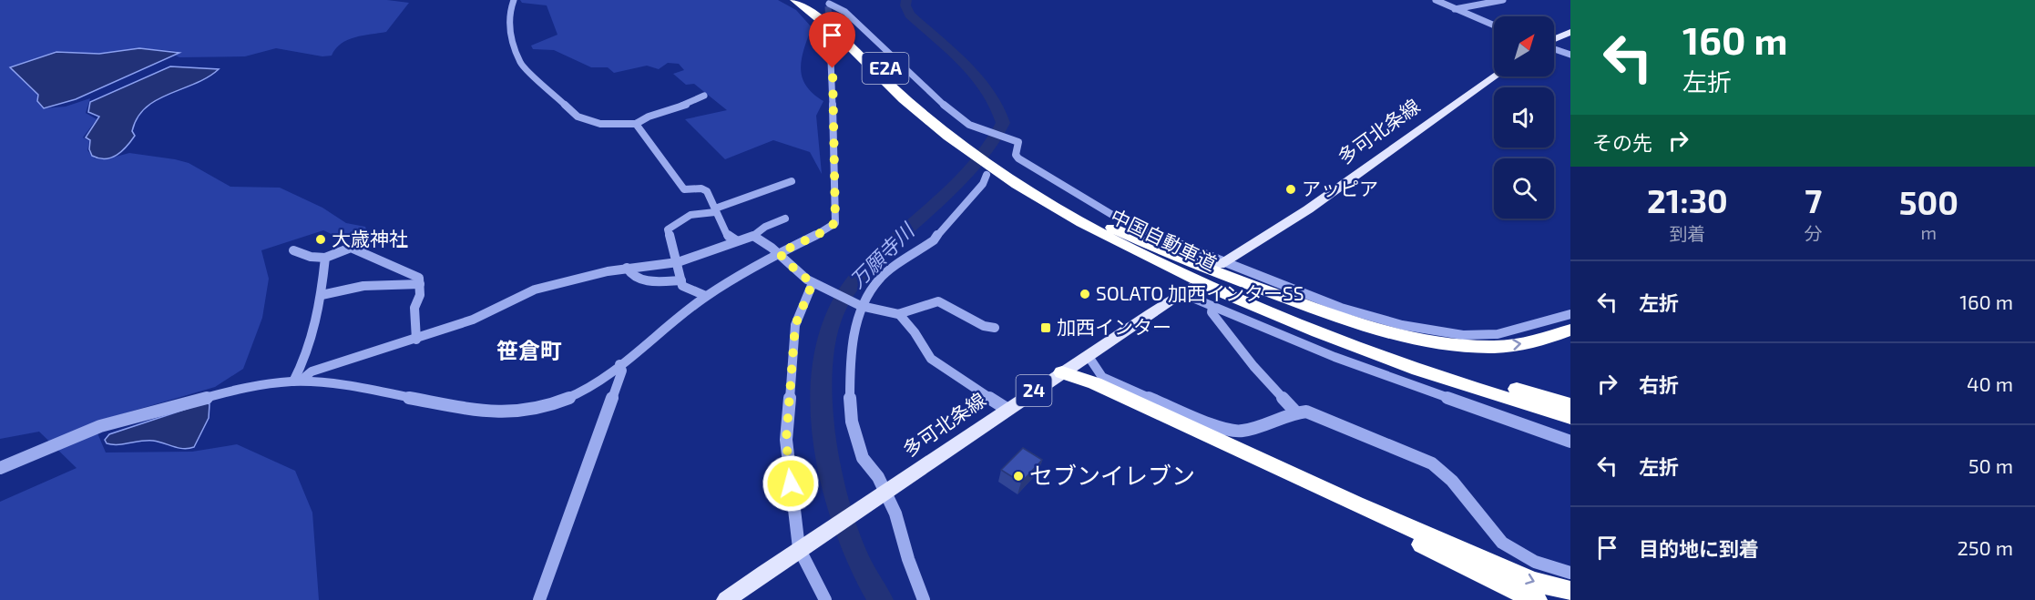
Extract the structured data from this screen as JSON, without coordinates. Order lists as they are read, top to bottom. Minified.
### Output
{"streets":{"highway":["E2A","中国自動車道"],"main road":["多可北条線","24"]},"districts":["笹倉町"],"water":["万願寺川"],"places":{"other":["アッピア","大歳神社","SOLATO 加西インターSS","セブンイレブン"],"transit":["加西インター"]},"north":"top right","page":{"turn":["160 m","左折"],"then":"その先","eta":["21:30","到着","7","分","500","m"],"list":[{"name":"左折","value":"160 m"},{"name":"右折","value":"40 m"},{"name":"左折","value":"50 m"},{"name":"目的地に到着","value":"250 m"}]}}
